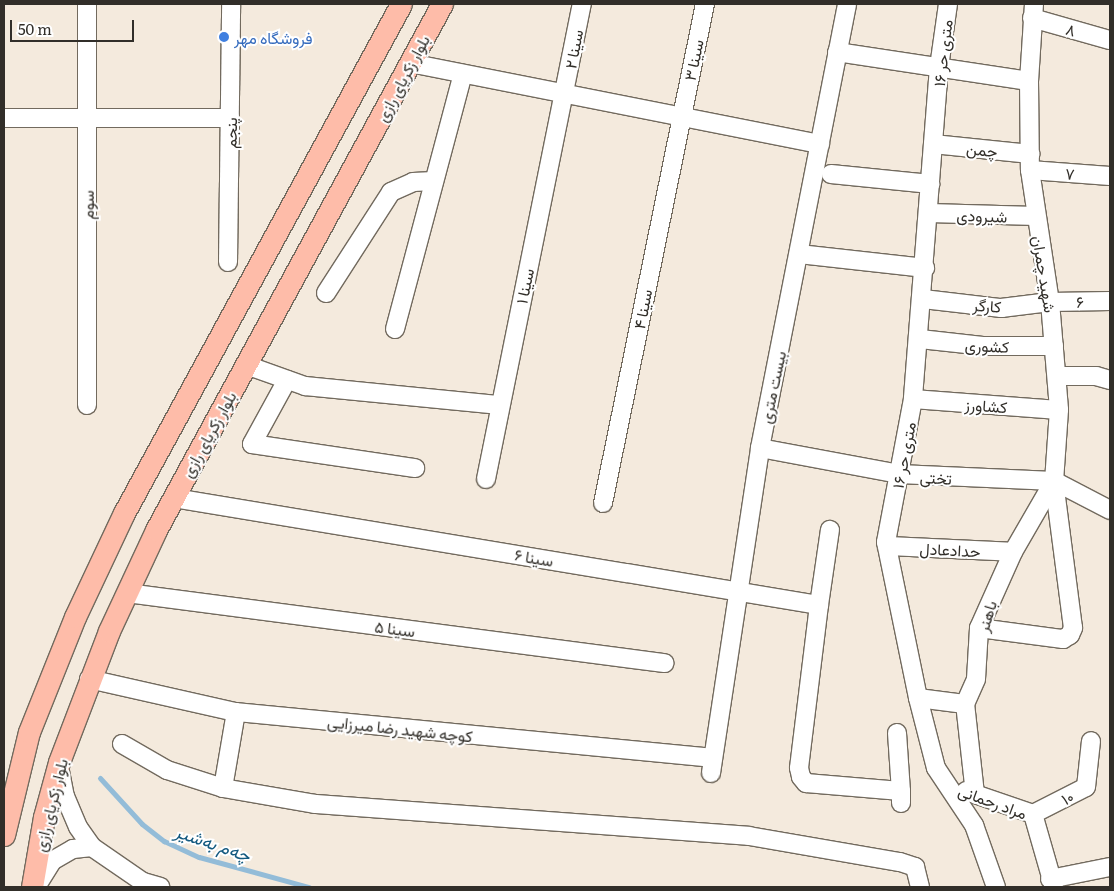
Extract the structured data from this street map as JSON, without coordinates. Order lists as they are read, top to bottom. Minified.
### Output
{"streets":{"main road":["بلوار زکریای رازی"],"street":["۸","سینا ۲","۱۶ متری حر","سینا ۳","پنجم","چمن","۷","سوم","شیرودی","شهید چمران","۱ سینا","۶","کارگر","سینا ۴","کشوری","بیست متری","کشاورز","تختی","حدادعادل","سینا ۶","باهنر","سینا ۵","کوچه شهید رضا میرزایی","۱۰","مراد رحمانی"]},"crossings":[["۸","شهید چمران"],["سینا ۲","۱ سینا"],["۱۶ متری حر","چمن"],["۱۶ متری حر","شیرودی"],["۱۶ متری حر","کارگر"],["۱۶ متری حر","کشوری"],["۱۶ متری حر","کشاورز"],["۱۶ متری حر","تختی"],["۱۶ متری حر","حدادعادل"],["۱۶ متری حر","مراد رحمانی"],["سینا ۳","سینا ۴"],["بلوار زکریای رازی","سینا ۶"],["بلوار زکریای رازی","سینا ۵"],["بلوار زکریای رازی","کوچه شهید رضا میرزایی"],["چمن","۷"],["چمن","شهید چمران"],["۷","شهید چمران"],["شیرودی","شهید چمران"],["شهید چمران","۶"],["شهید چمران","کارگر"],["شهید چمران","کشوری"],["شهید چمران","کشاورز"],["شهید چمران","تختی"],["شهید چمران","باهنر"],["۶","کارگر"],["بیست متری","تختی"],["بیست متری","سینا ۶"],["بیست متری","کوچه شهید رضا میرزایی"],["تختی","باهنر"],["حدادعادل","باهنر"],["۱۰","مراد رحمانی"]],"water":["چەم بەشیر"],"places":["فروشگاه مهر"],"scale_bar":"50 m"}
